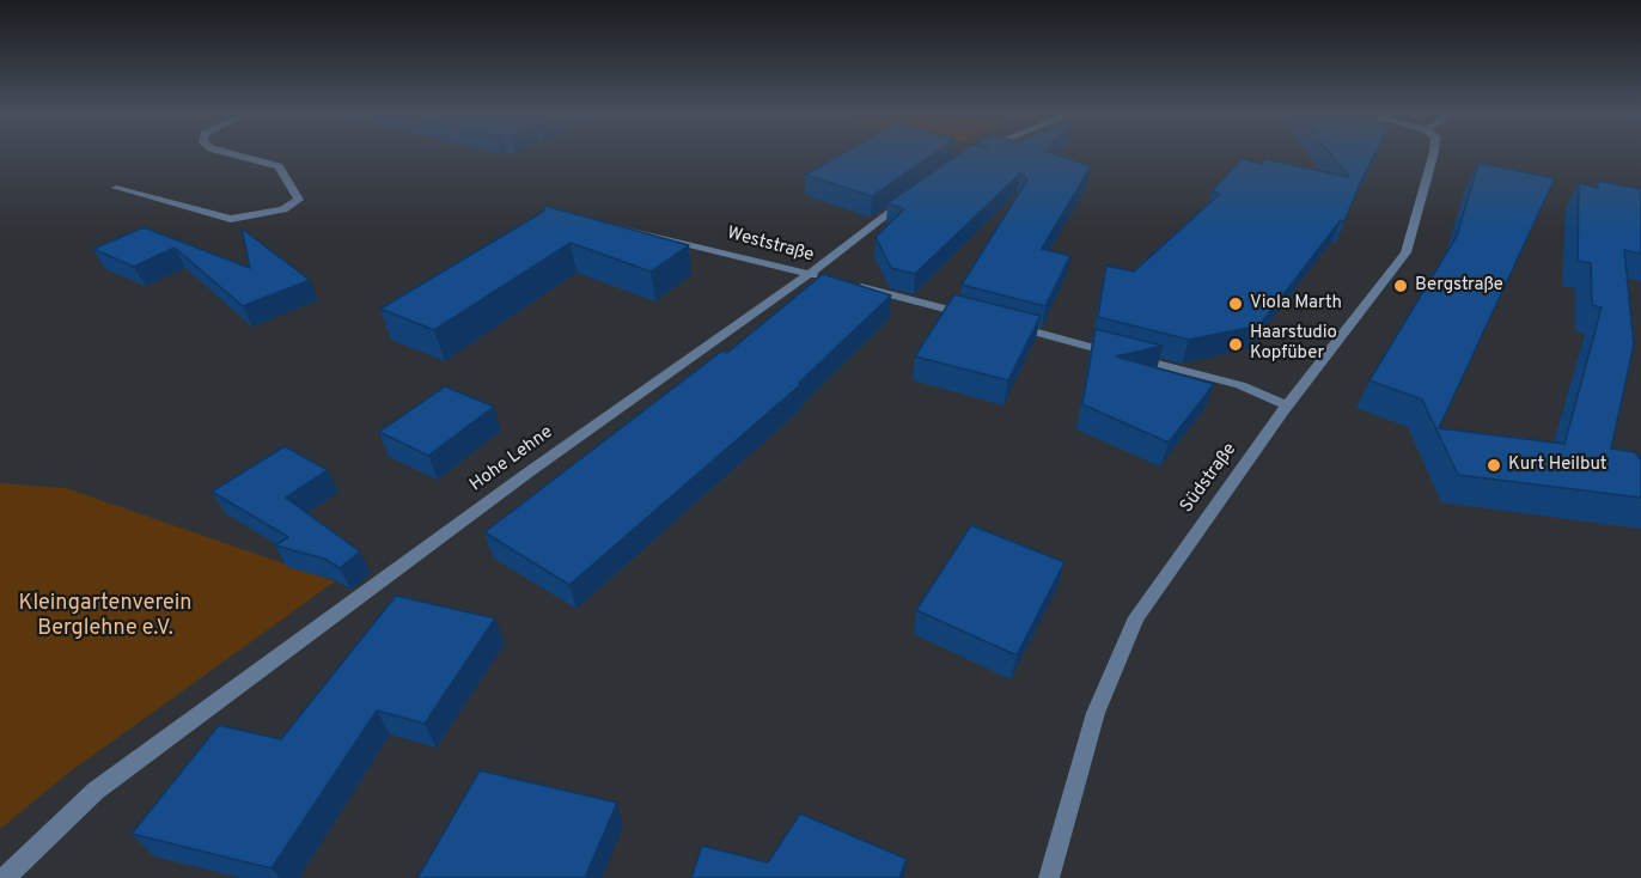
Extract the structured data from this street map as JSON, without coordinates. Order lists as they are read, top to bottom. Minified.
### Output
{"streets":{"street":["Weststraße","Hohe Lehne","Südstraße"]},"crossings":[["Weststraße","Hohe Lehne"]],"parks":["Kleingartenverein Berglehne e.V."],"places":["Bergstraße","Viola Marth","Haarstudio Kopfüber","Kurt Heilbut"]}
